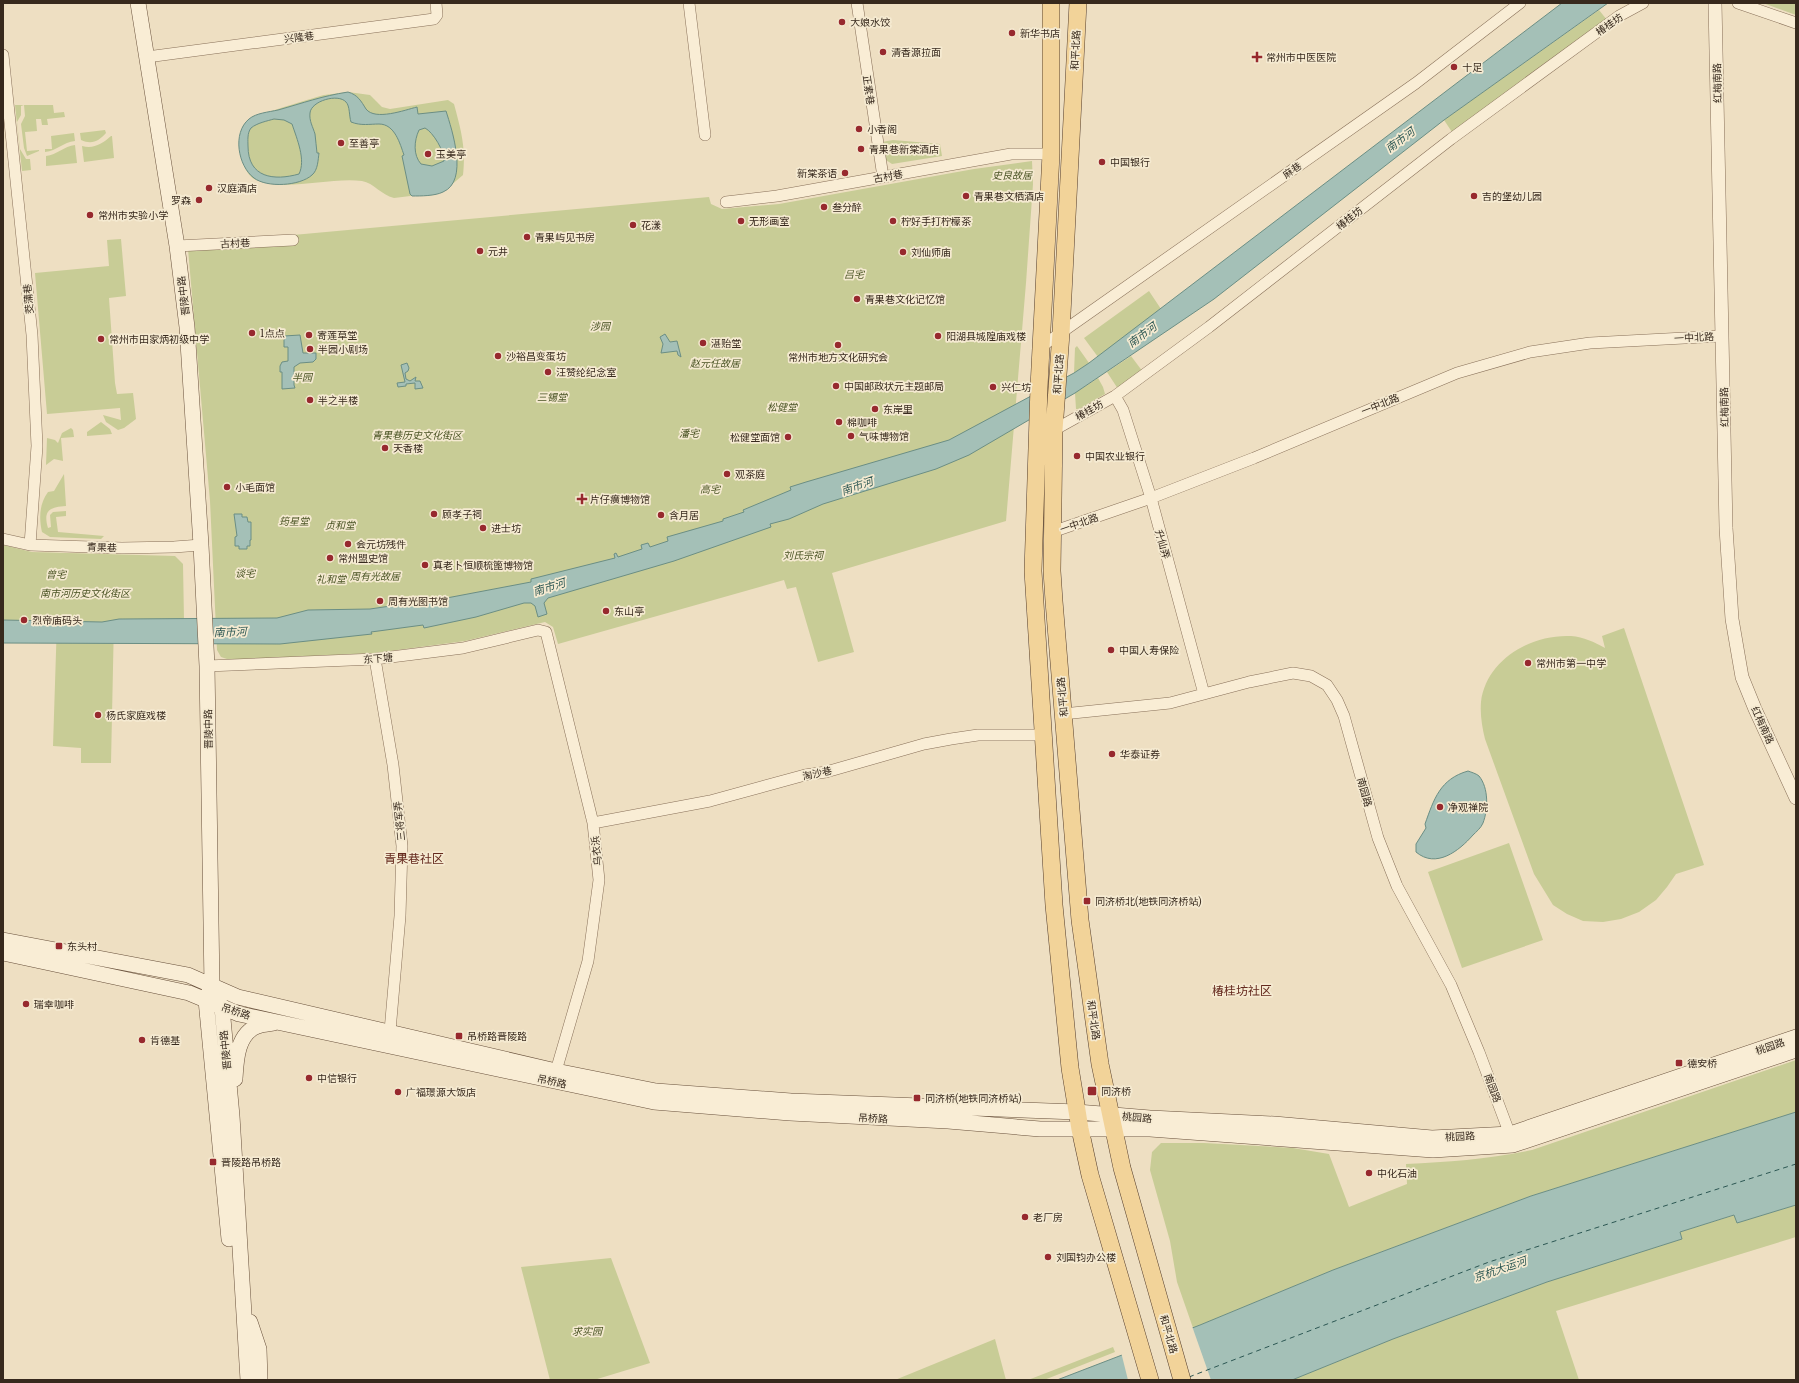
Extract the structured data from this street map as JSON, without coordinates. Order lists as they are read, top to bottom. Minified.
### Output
{"streets":{"main road":["和平北路","晋陵中路","吊桥路","桃园路"],"street":["椿桂坊","兴隆巷","红梅南路","正素巷","麻巷","古村巷","茭蒲巷","一中北路","升仙弄","青果巷","东下塘","淘沙巷","南园路","三将军弄","乌衣浜"]},"crossings":[["椿桂坊","和平北路"],["椿桂坊","升仙弄"],["兴隆巷","晋陵中路"],["和平北路","麻巷"],["和平北路","古村巷"],["和平北路","一中北路"],["和平北路","淘沙巷"],["和平北路","南园路"],["和平北路","吊桥路"],["和平北路","桃园路"],["红梅南路","一中北路"],["正素巷","古村巷"],["古村巷","晋陵中路"],["晋陵中路","青果巷"],["晋陵中路","东下塘"],["晋陵中路","吊桥路"],["茭蒲巷","青果巷"],["一中北路","升仙弄"],["升仙弄","南园路"],["东下塘","三将军弄"],["东下塘","乌衣浜"],["淘沙巷","乌衣浜"],["南园路","桃园路"],["三将军弄","吊桥路"],["乌衣浜","吊桥路"],["吊桥路","桃园路"]],"districts":["青果巷社区","椿桂坊社区"],"water":["南市河","京杭大运河"],"parks":["史良故居","吕宅","涉园","赵元任故居","半园","三锡堂","松健堂","潘宅","青果巷历史文化街区","高宅","筠星堂","贞和堂","刘氏宗祠","谈宅","曾宅","周有光故居","礼和堂","南市河历史文化街区","求实园"],"places":{"other":["大娘水饺","新华书店","清香源拉面","十足","小香阁","至善亭","青果巷新棠酒店","玉美亭","中国银行","新棠茶语","汉庭酒店","青果巷文栖酒店","吉的堡幼儿园","罗森","叁分醉","常州市实验小学","无形画室","柠好手打柠檬茶","花漾","青果屿见书房","元井","刘仙师庙","青果巷文化记忆馆","1点点","寄莲草堂","阳湖县城隍庙戏楼","常州市田家炳初级中学","湛贻堂","常州市地方文化研究会","半园小剧场","沙裕昌变蛋坊","汪赞纶纪念室","中国邮政状元主题邮局","兴仁坊","半之半楼","东岸里","棉咖啡","气味博物馆","松健堂面馆","天香楼","中国农业银行","观茶庭","小毛面馆","顾孝子祠","含月居","进士坊","会元坊残件","常州盟史馆","真老卜恒顺梳篦博物馆","周有光图书馆","东山亭","烈帝庙码头","中国人寿保险","常州市第一中学","杨氏家庭戏楼","华泰证券","净观禅院","瑞幸咖啡","肯德基","中信银行","广福璟源大饭店","中化石油","老厂房","刘国钧办公楼"],"health":["常州市中医医院","片仔癀博物馆"],"transit":["同济桥北(地铁同济桥站)","东头村","吊桥路晋陵路","德安桥","同济桥","同济桥(地铁同济桥站)","晋陵路吊桥路"]}}
